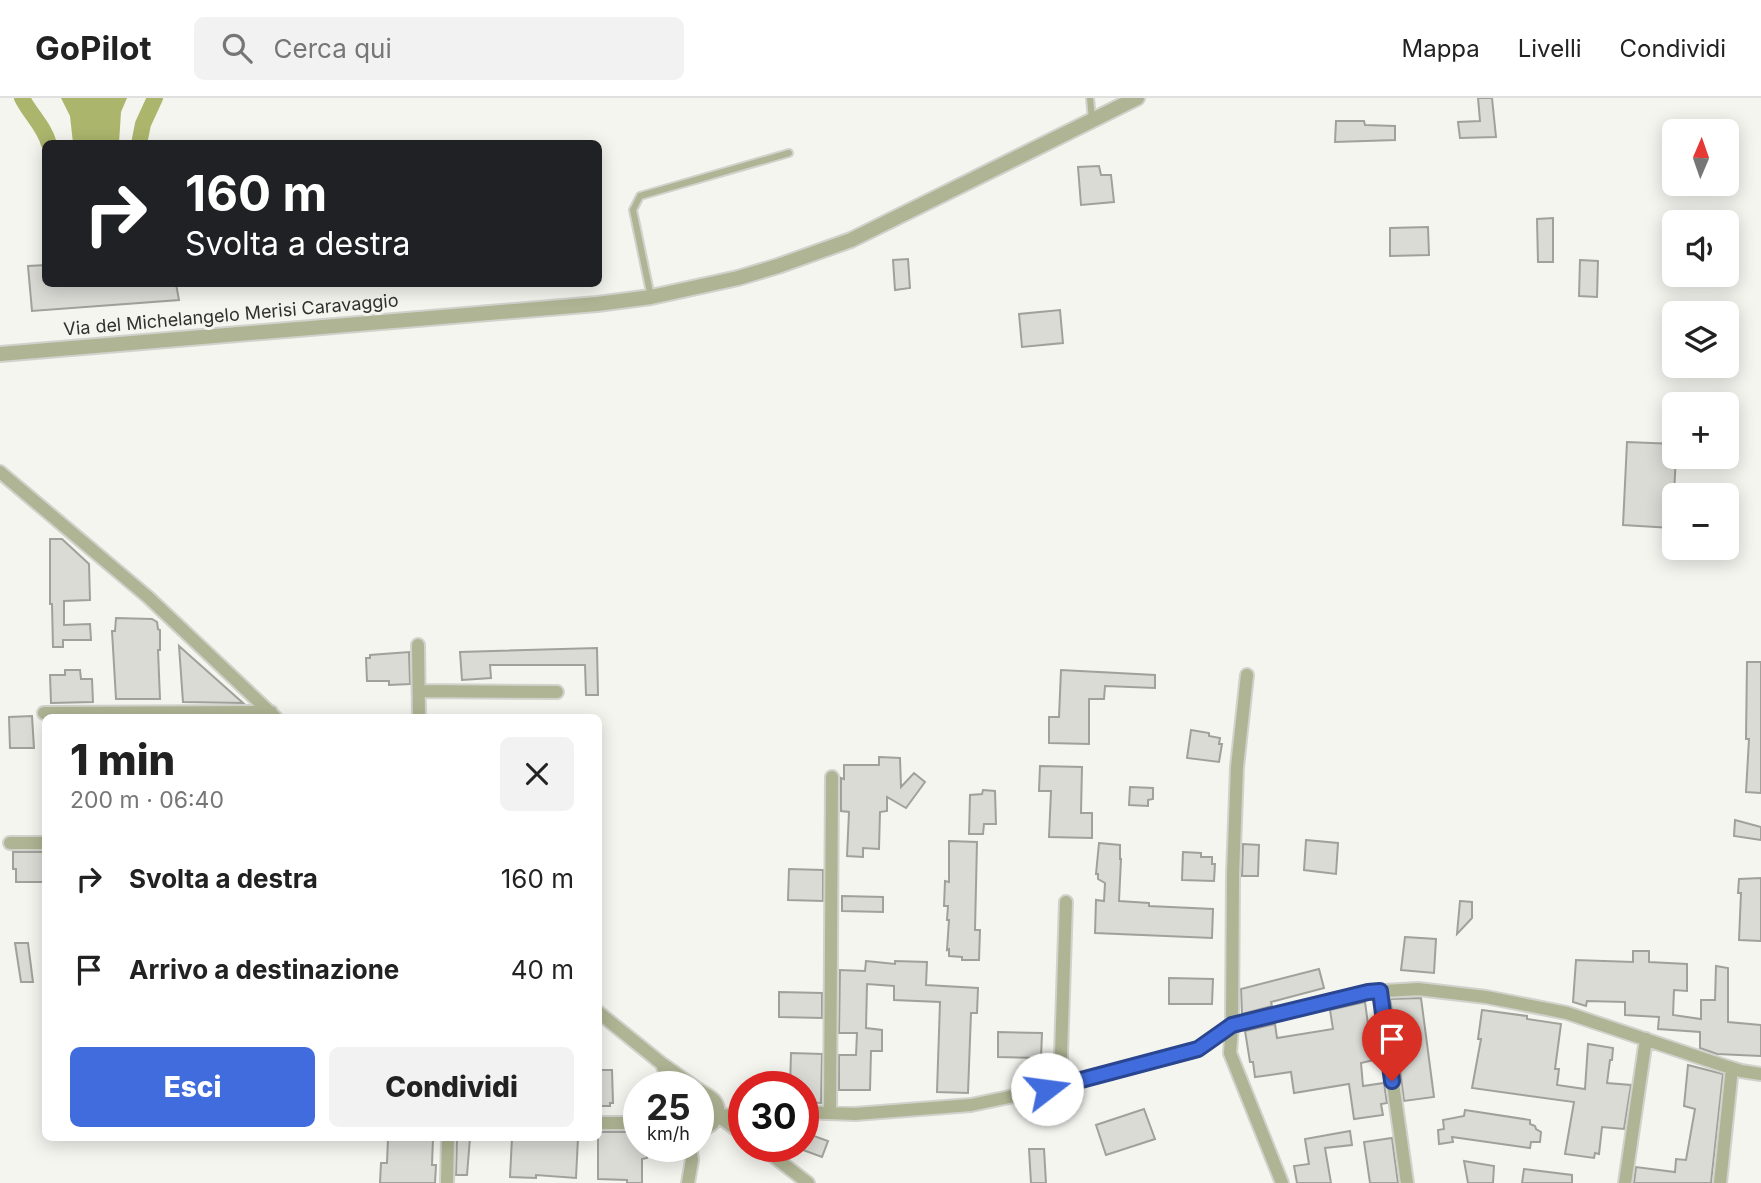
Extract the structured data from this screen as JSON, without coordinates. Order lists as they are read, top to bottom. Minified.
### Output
{"streets":{"street":["Via del Michelangelo Merisi Caravaggio"]},"north":"top","page":{"header":"GoPilot","search":"Cerca qui","nav":["Mappa","Livelli","Condividi"],"map_buttons":["+","−"],"turn":["160 m","Svolta a destra"],"heading":["1 min","200 m · 06:40"],"list":[{"name":"Svolta a destra","value":"160 m"},{"name":"Arrivo a destinazione","value":"40 m"}],"buttons":["Esci","Condividi"],"speed":"25 km/h","limit":"30"}}
